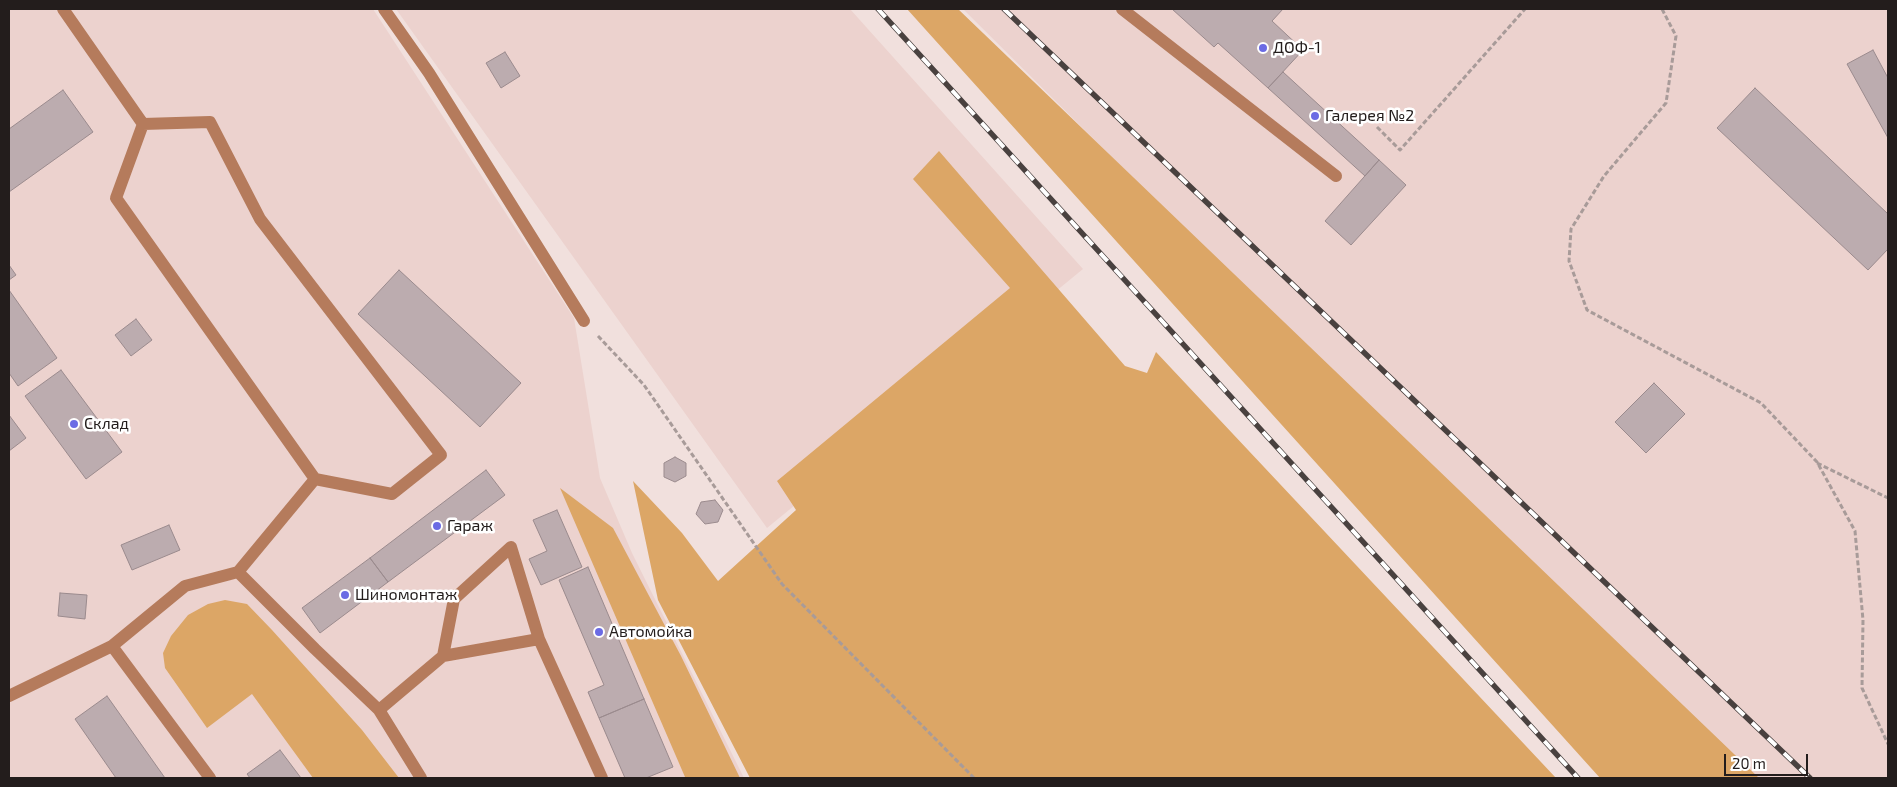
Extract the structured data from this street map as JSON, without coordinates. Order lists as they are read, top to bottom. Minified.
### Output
{"places":["ДОФ-1","Галерея №2","Склад","Гараж","Шиномонтаж","Автомойка"],"scale_bar":"20 m"}
